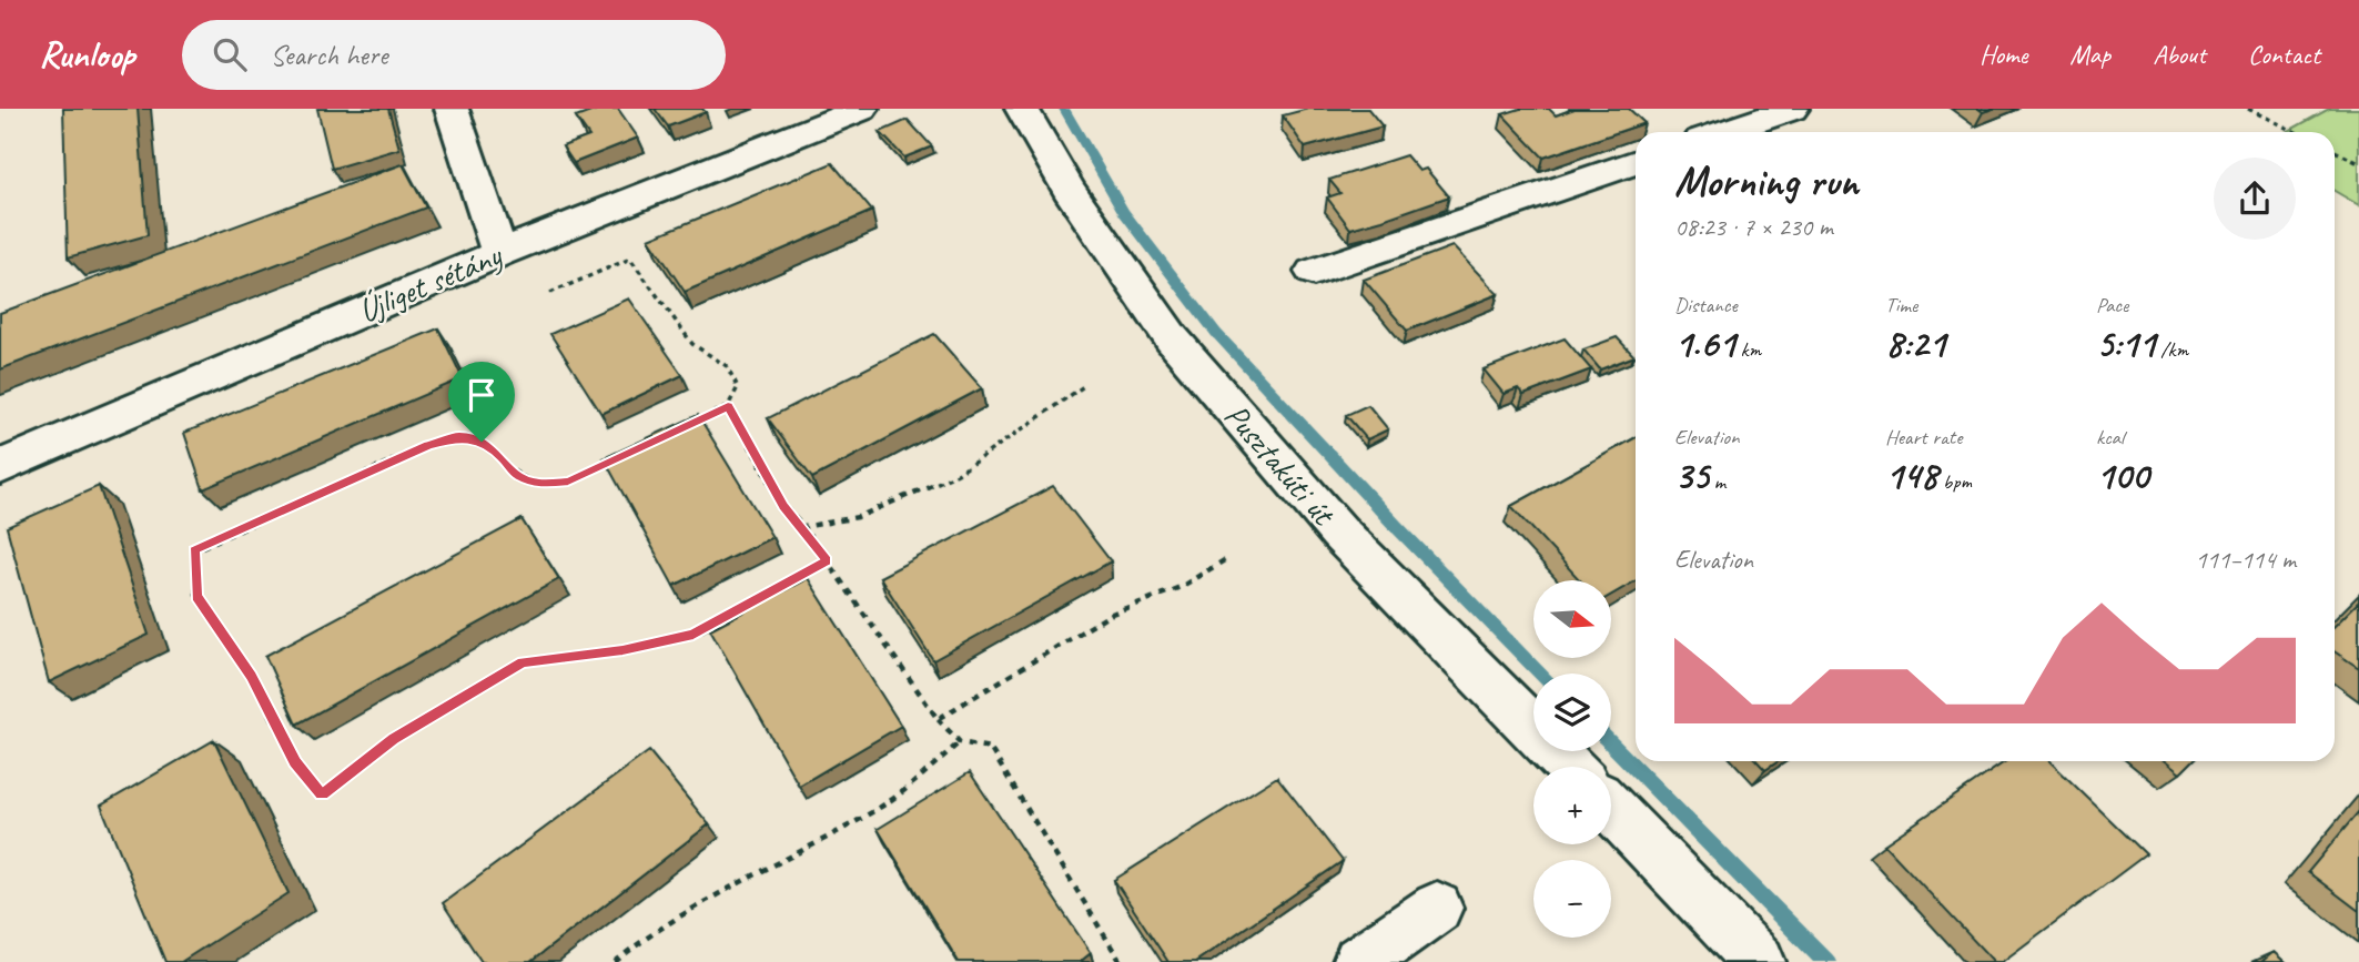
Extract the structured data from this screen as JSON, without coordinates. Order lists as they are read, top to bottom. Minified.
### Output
{"streets":{"street":["Újliget sétány","Pusztakúti út"]},"north":"right","page":{"header":"Runloop","search":"Search here","nav":["Home","Map","About","Contact"],"heading":["Morning run","08:23 · 7 × 230 m"],"stats":[["Distance","1.61 km"],["Time","8:21"],["Pace","5:11 /km"],["Elevation","35 m"],["Heart rate","148 bpm"],["kcal","100"]],"chart":["Elevation","111–114 m"],"map_buttons":["+","−"]}}
